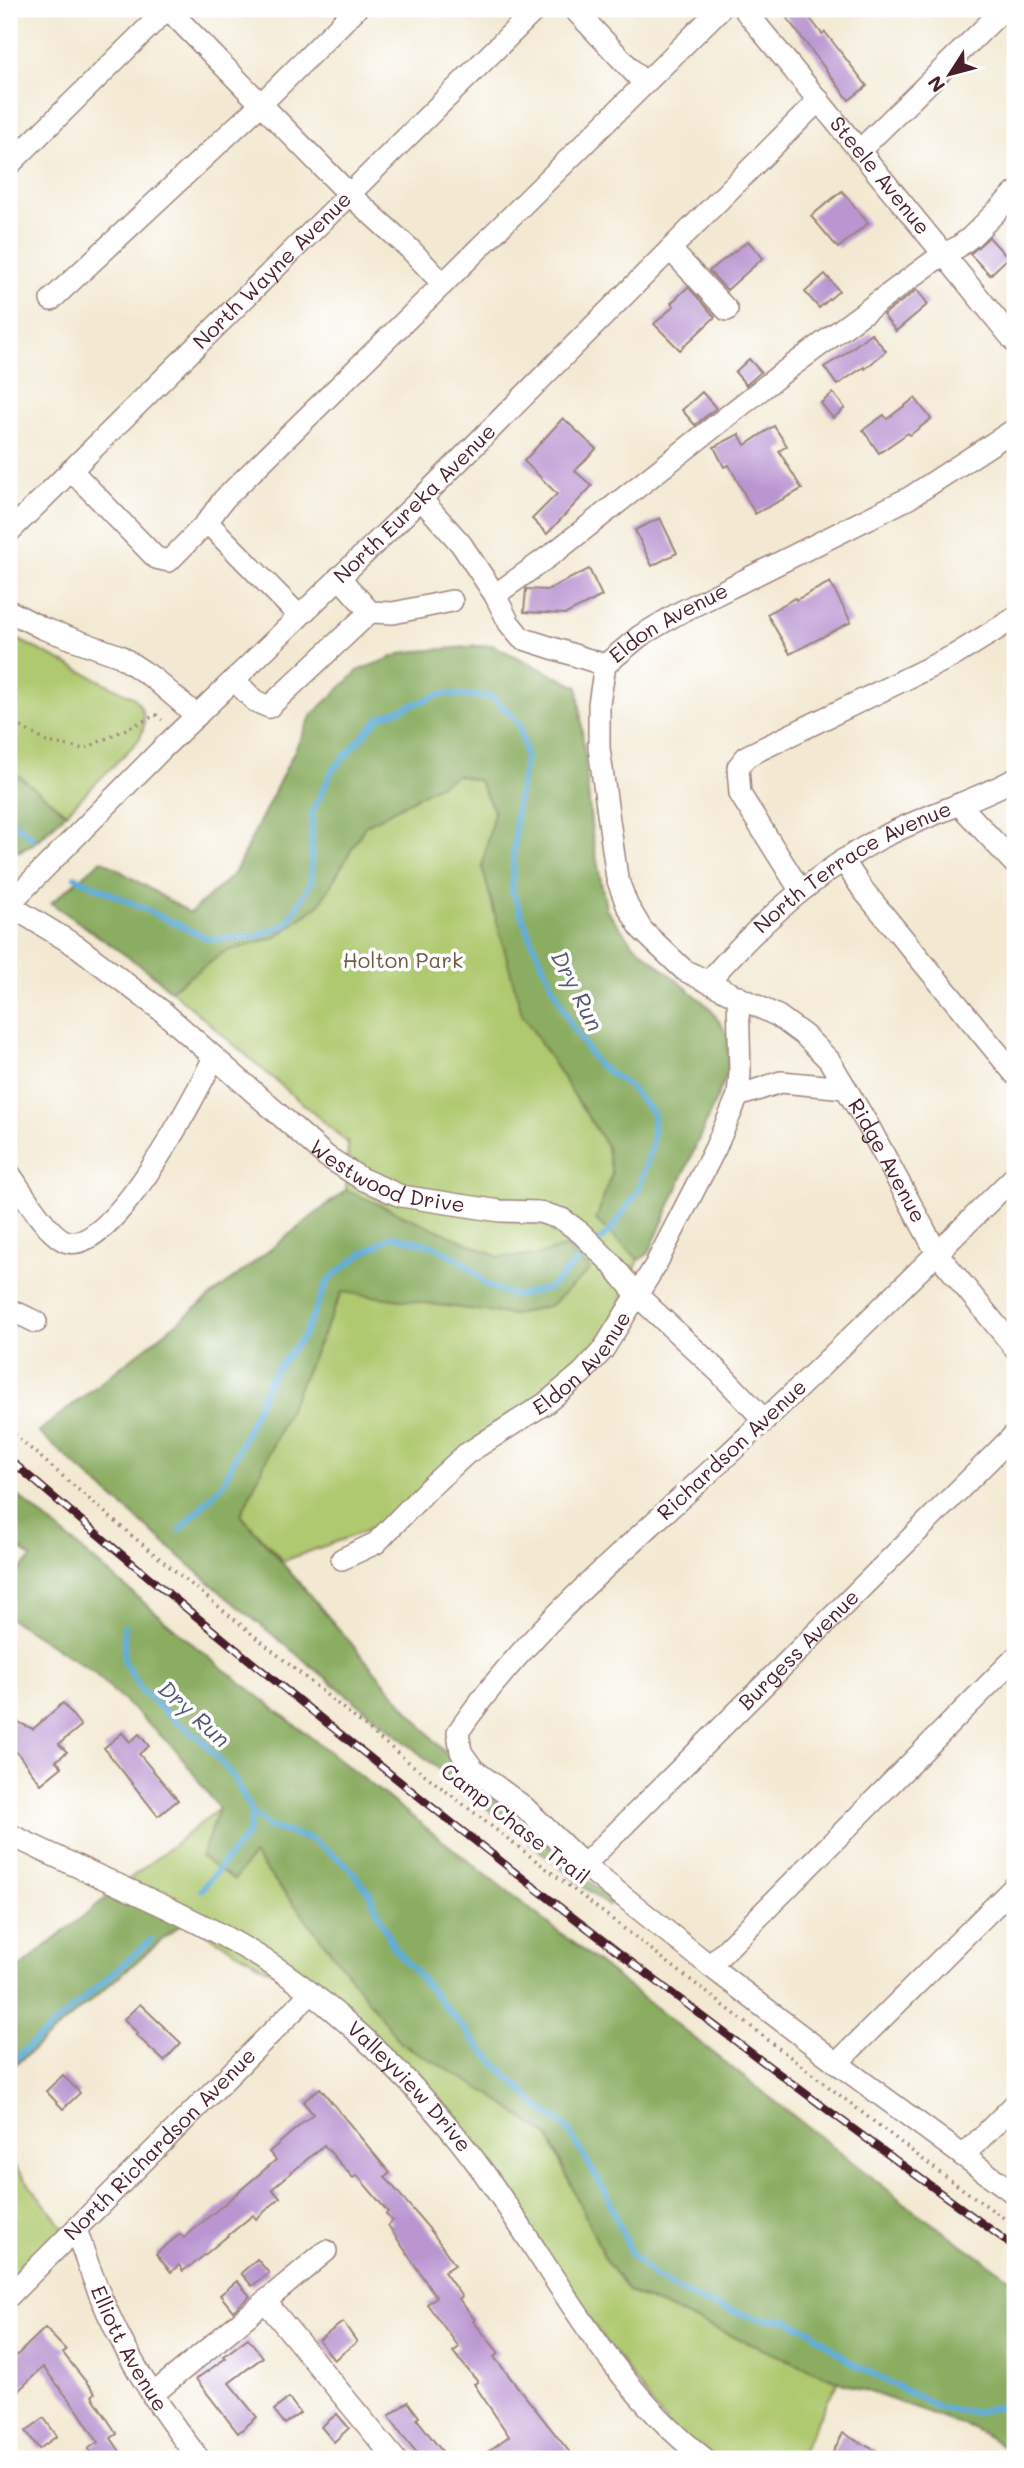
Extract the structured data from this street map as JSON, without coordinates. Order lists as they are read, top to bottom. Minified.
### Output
{"streets":{"street":["Steele Avenue","North Wayne Avenue","North Eureka Avenue","Eldon Avenue","North Terrace Avenue","Ridge Avenue","Westwood Drive","Richardson Avenue","Burgess Avenue","Valleyview Drive","North Richardson Avenue","Elliott Avenue"],"path":["Camp Chase Trail"]},"crossings":[["Steele Avenue","North Eureka Avenue"],["North Eureka Avenue","Westwood Drive"],["Eldon Avenue","North Terrace Avenue"],["Eldon Avenue","Ridge Avenue"],["Eldon Avenue","Westwood Drive"],["Ridge Avenue","Richardson Avenue"],["Westwood Drive","Richardson Avenue"],["Richardson Avenue","Burgess Avenue"],["Valleyview Drive","North Richardson Avenue"],["North Richardson Avenue","Elliott Avenue"]],"water":["Dry Run"],"parks":["Holton Park"],"north":"bottom left"}
